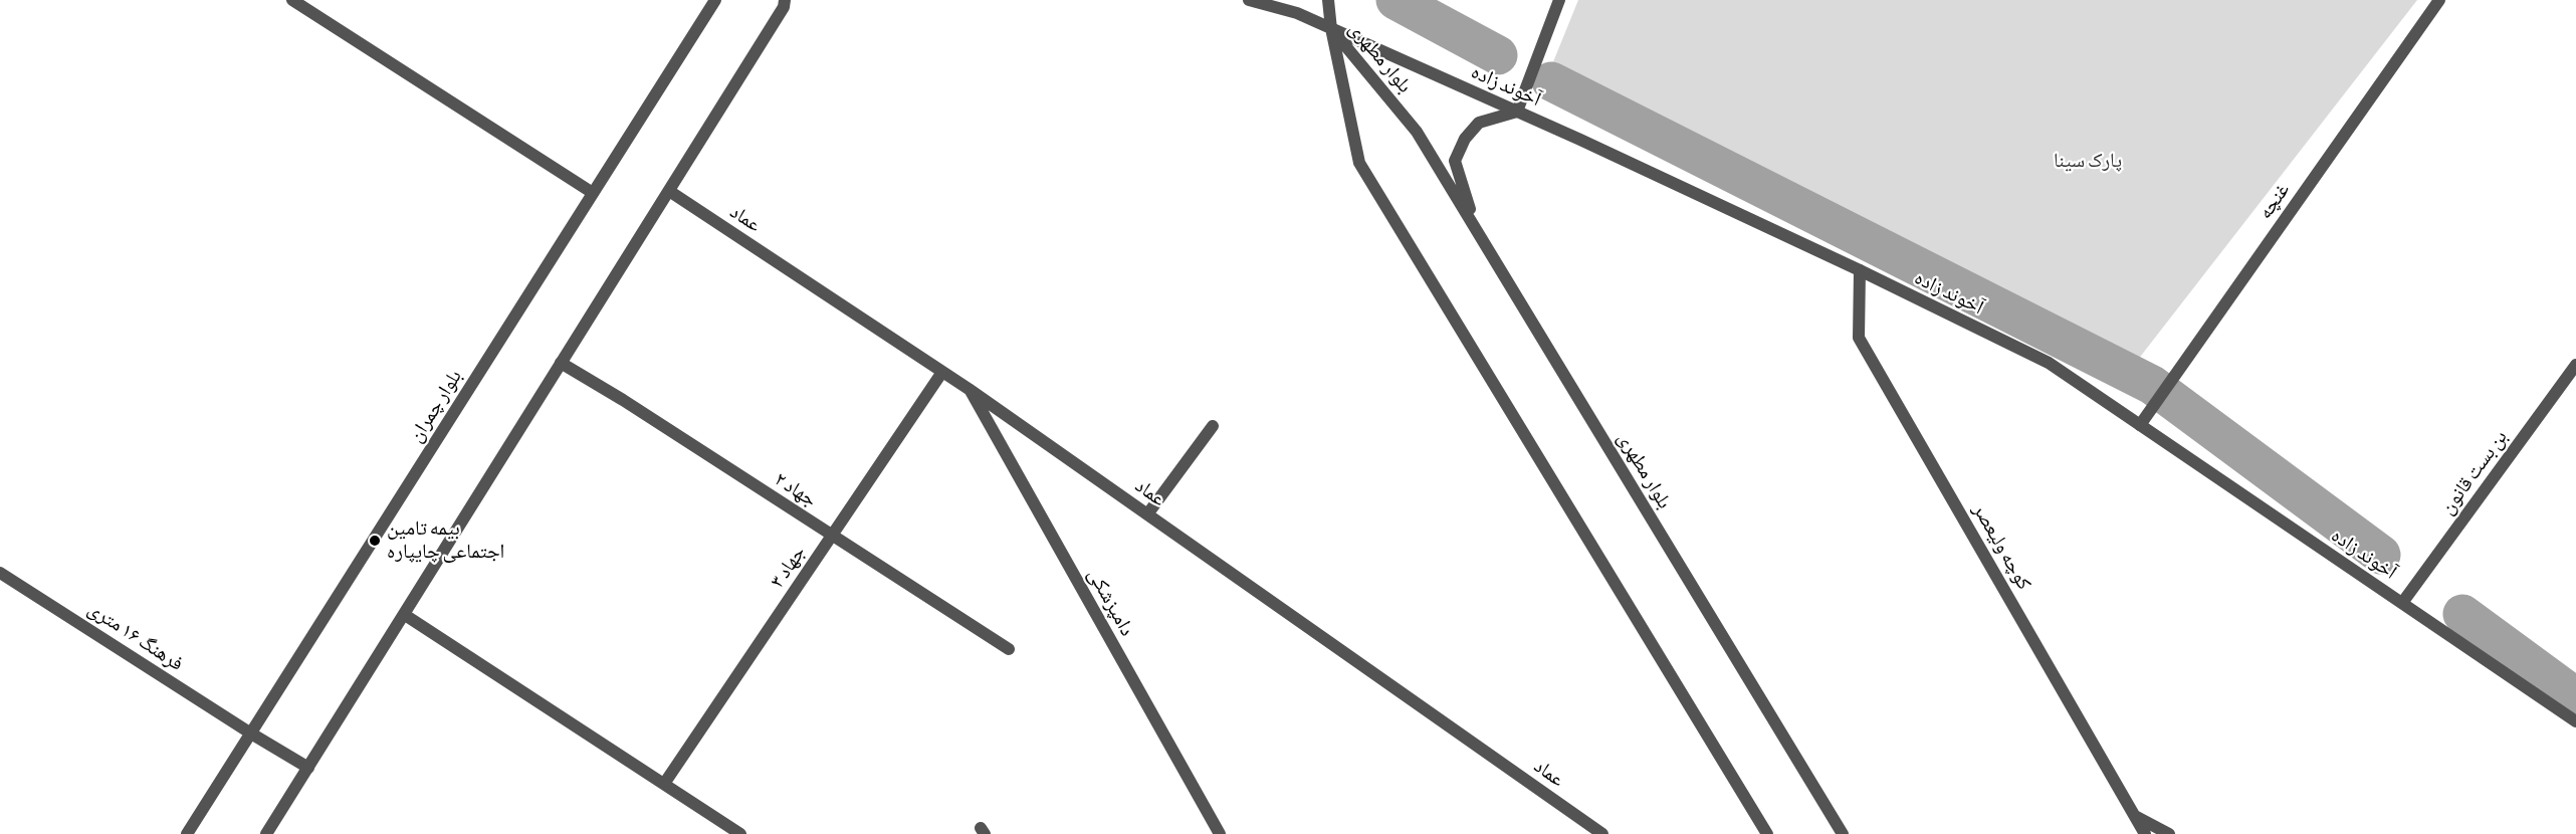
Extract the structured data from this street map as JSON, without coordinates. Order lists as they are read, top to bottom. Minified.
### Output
{"streets":{"street":["بلوار مطهری","آخوند زاده","غنچه","عماد","بلوار چمران","بن بست قانون","جهاد ۲","کوچه ولیعصر","جهاد ۳","دامپزشکی","فرهنگ ۱۶ متری"]},"crossings":[["بلوار مطهری","آخوند زاده"],["آخوند زاده","غنچه"],["آخوند زاده","بن بست قانون"],["آخوند زاده","کوچه ولیعصر"],["عماد","جهاد ۳"],["عماد","دامپزشکی"],["بلوار چمران","فرهنگ ۱۶ متری"],["جهاد ۲","جهاد ۳"]],"parks":["پارک سینا"],"places":["بیمه تامین اجتماعی چایپاره"]}
